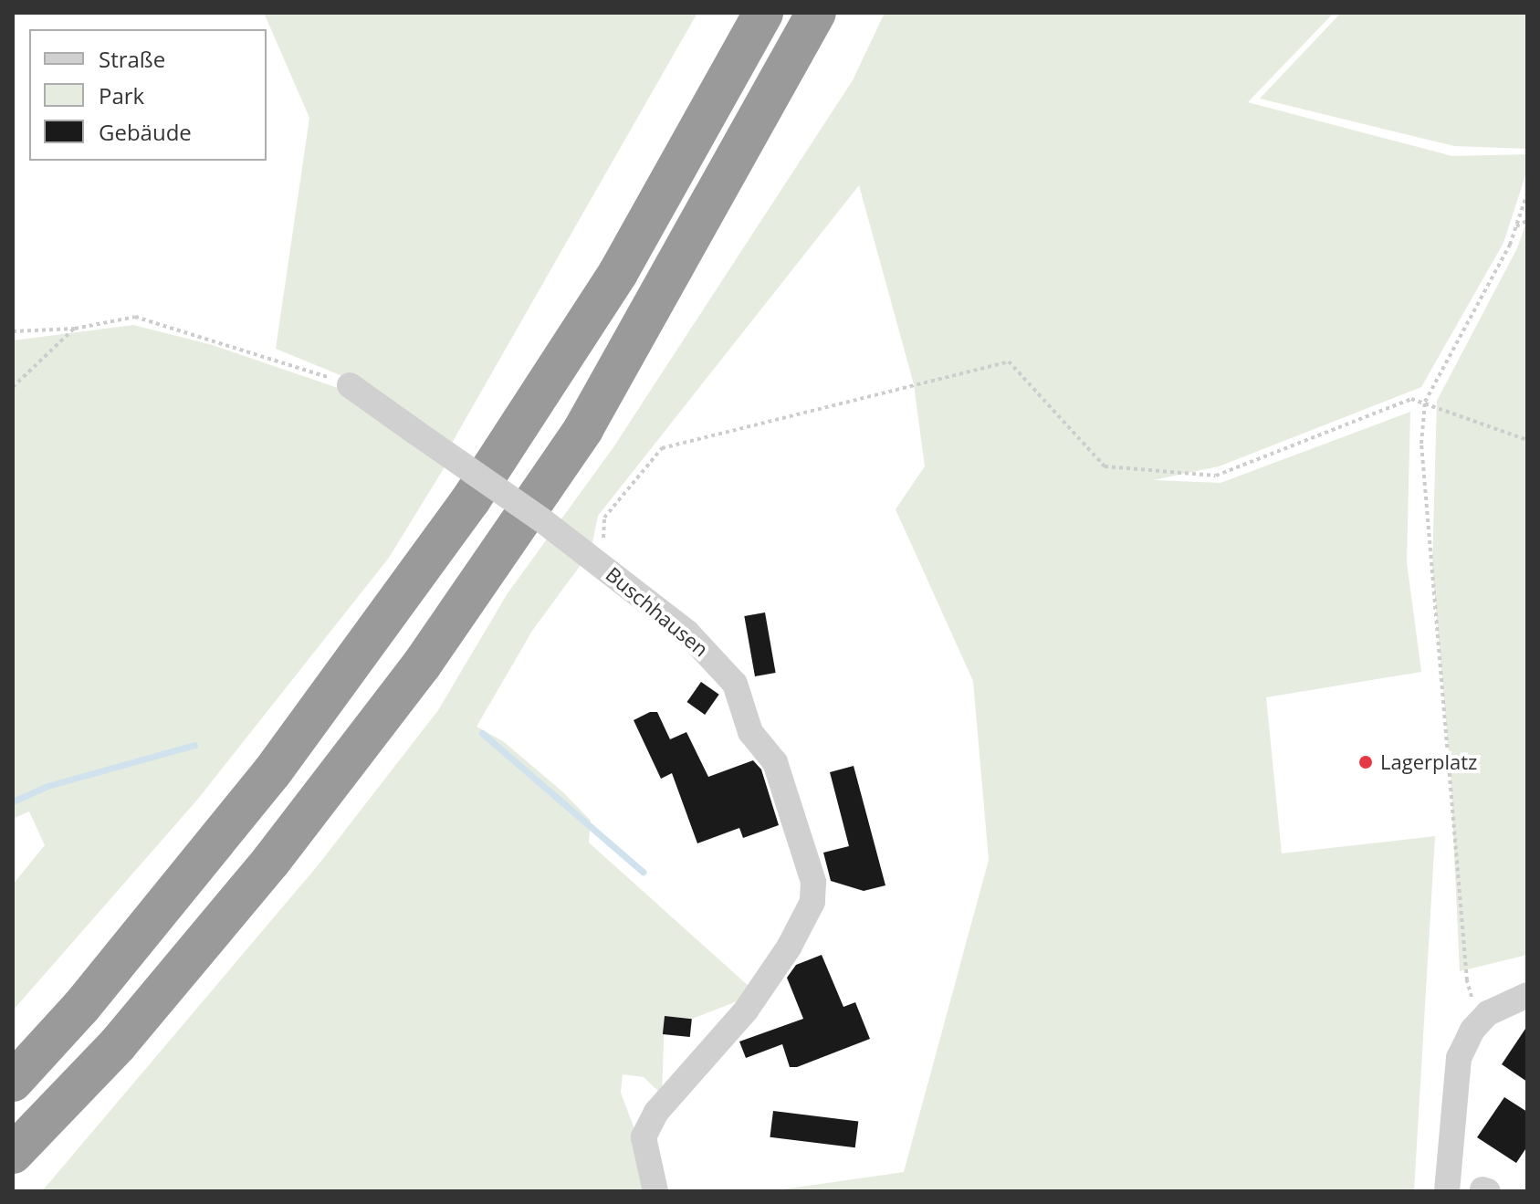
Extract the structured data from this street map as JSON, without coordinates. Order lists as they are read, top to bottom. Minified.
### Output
{"streets":{"street":["Buschhausen"]},"places":["Lagerplatz"],"legend":["Straße","Park","Gebäude"]}
